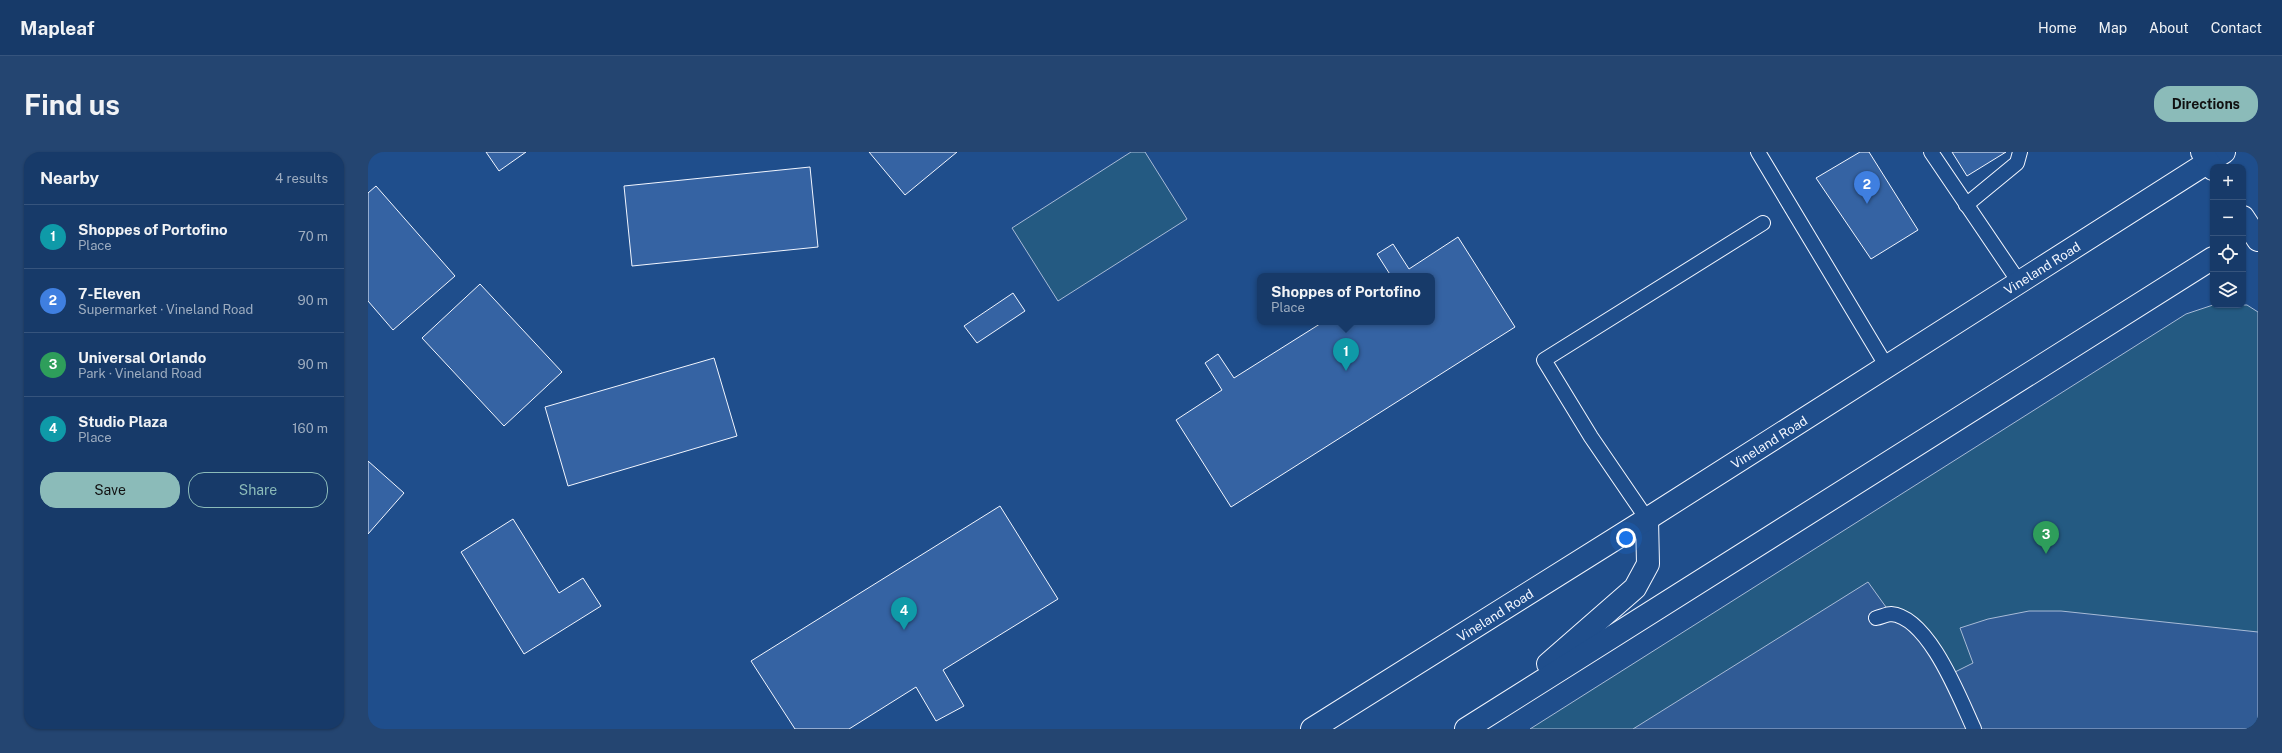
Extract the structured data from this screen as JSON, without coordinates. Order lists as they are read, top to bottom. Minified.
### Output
{"streets":{"main road":["Vineland Road"]},"page":{"header":"Mapleaf","nav":["Home","Map","About","Contact"],"buttons":["Directions",["Save","Share"]],"title":"Find us","heading":["Nearby","4 results"],"map_buttons":["+","−"],"pins":["2","1","3","4"],"list":[{"mark":"1","name":"Shoppes of Portofino","note":"Place","value":"70 m"},{"mark":"2","name":"7-Eleven","note":"Supermarket · Vineland Road","value":"90 m"},{"mark":"3","name":"Universal Orlando","note":"Park · Vineland Road","value":"90 m"},{"mark":"4","name":"Studio Plaza","note":"Place","value":"160 m"}],"popup":["Shoppes of Portofino","Place"]}}
